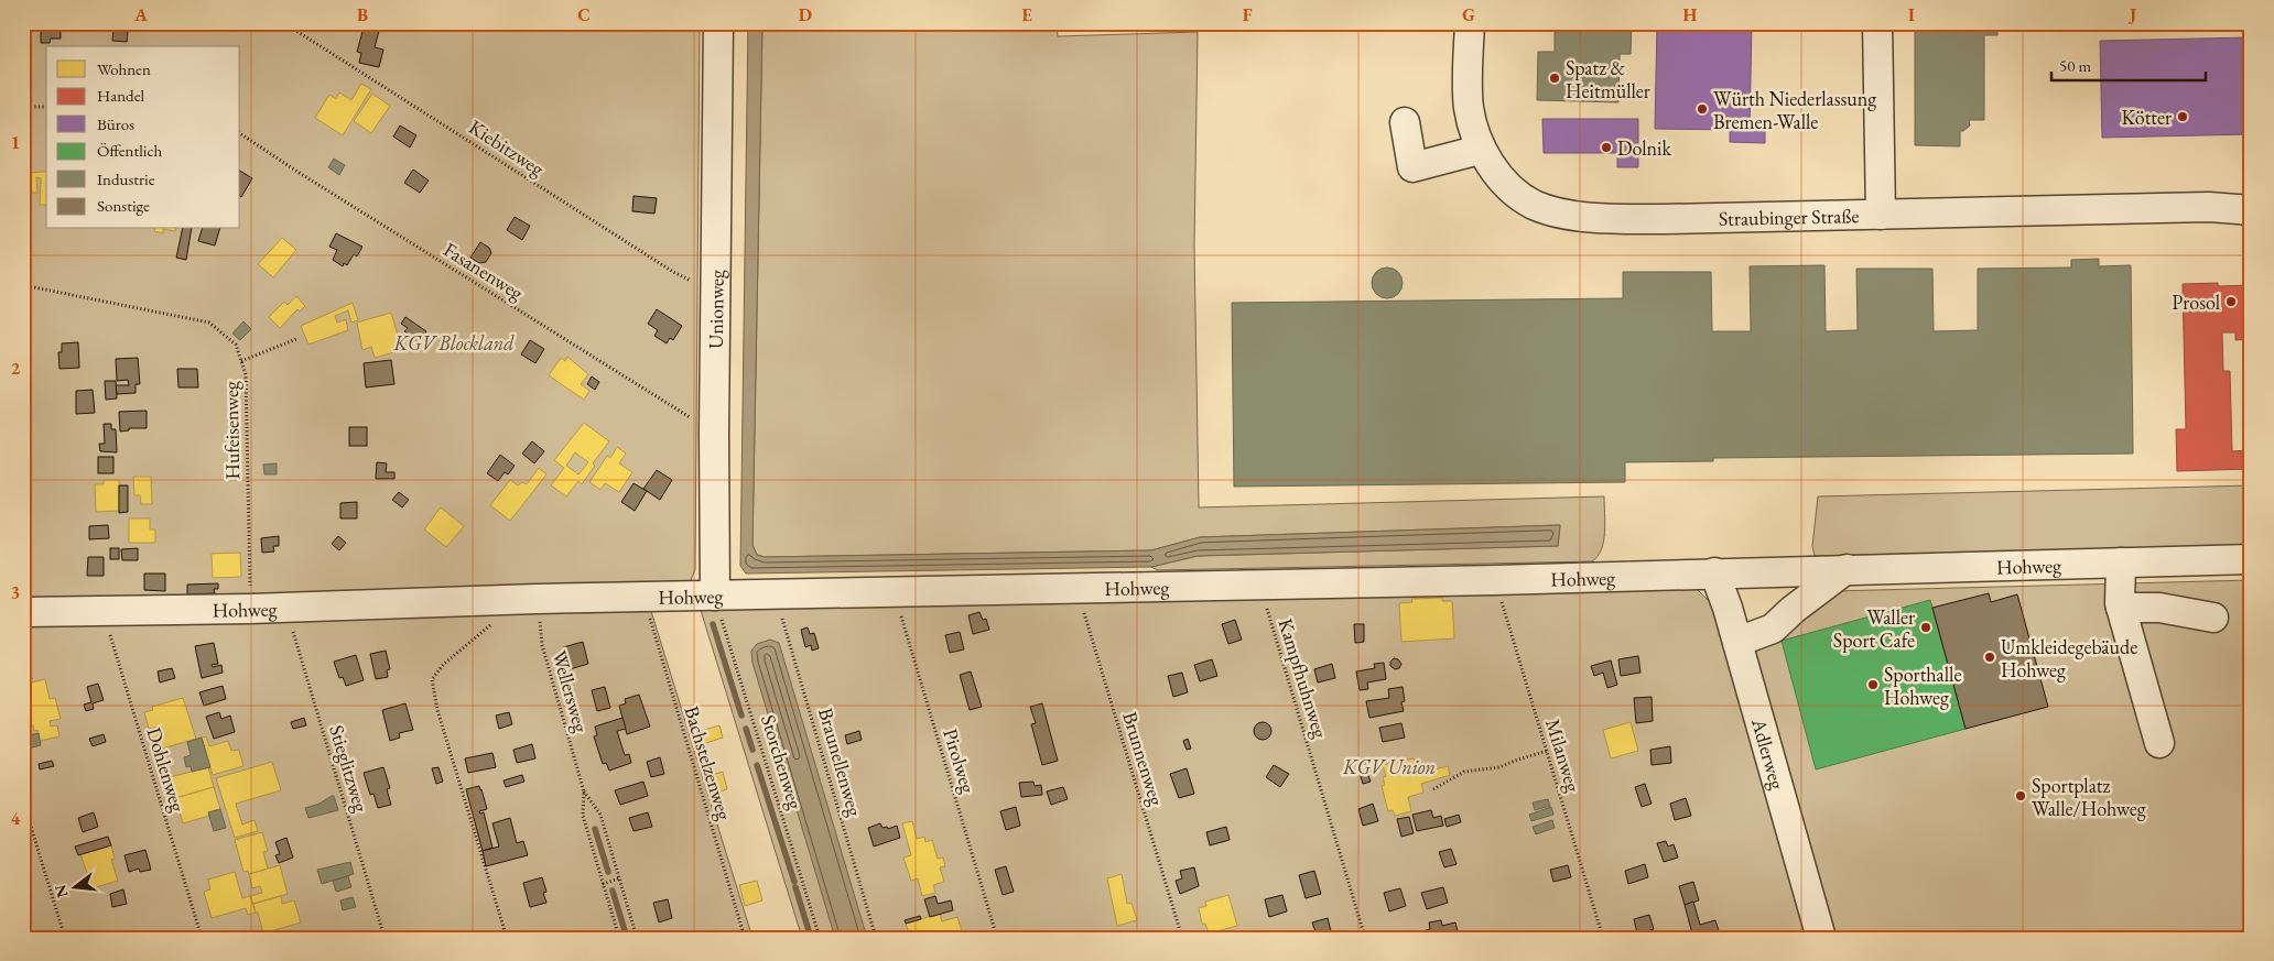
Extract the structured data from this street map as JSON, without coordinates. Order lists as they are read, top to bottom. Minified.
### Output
{"streets":{"street":["Straubinger Straße","Unionweg","Hohweg","Adlerweg"],"path":["Kiebitzweg","Fasanenweg","Hufeisenweg","Kampfhuhnweg","Wellersweg","Milanweg","Brunnenweg","Pirolweg","Storchenweg","Braunellenweg","Bachstelzenweg","Stieglitzweg","Dohlenweg"]},"crossings":[["Kiebitzweg","Unionweg"],["Fasanenweg","Unionweg"],["Unionweg","Hohweg"],["Unionweg","Storchenweg"],["Hufeisenweg","Hohweg"],["Hohweg","Kampfhuhnweg"],["Hohweg","Wellersweg"],["Hohweg","Milanweg"],["Hohweg","Adlerweg"],["Hohweg","Brunnenweg"],["Hohweg","Pirolweg"],["Hohweg","Storchenweg"],["Hohweg","Braunellenweg"],["Hohweg","Bachstelzenweg"],["Hohweg","Stieglitzweg"],["Hohweg","Dohlenweg"]],"parks":["KGV Blockland","KGV Union"],"places":["Spatz & Heitmüller","Würth Niederlassung Bremen-Walle","Kötter","Dolnik","Prosol","Waller Sport Cafe","Umkleidegebäude Hohweg","Sporthalle Hohweg","Sportplatz Walle/Hohweg"],"legend":["Wohnen","Handel","Büros","Öffentlich","Industrie","Sonstige"],"scale_bar":"50 m","north":"left","grid":{"columns":["A","B","C","D","E","F","G","H","I","J"],"rows":["1","2","3","4"]}}
